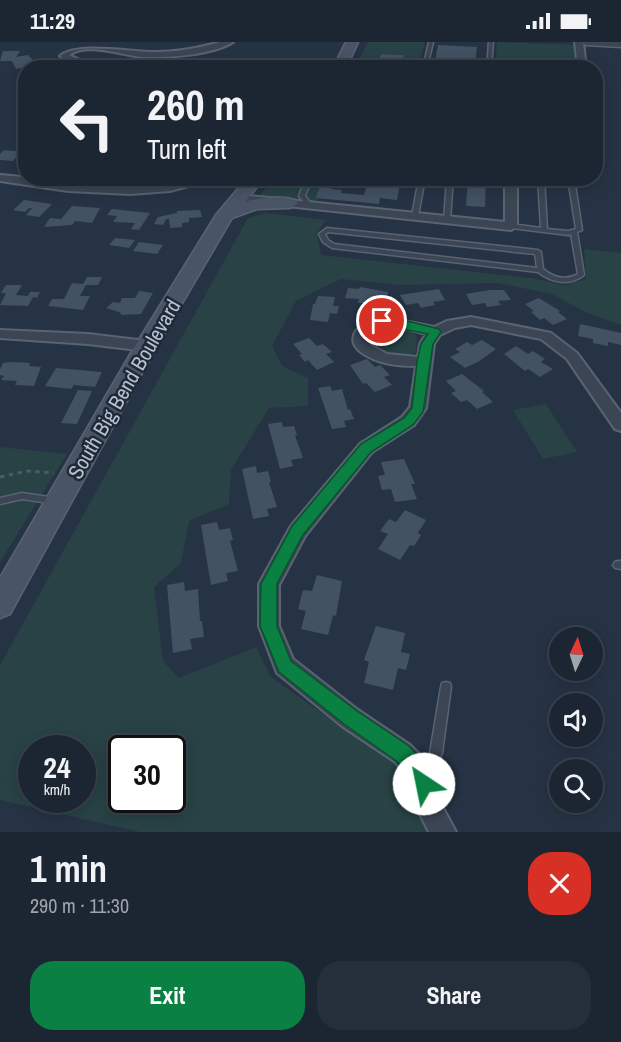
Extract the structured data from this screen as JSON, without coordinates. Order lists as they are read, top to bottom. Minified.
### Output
{"streets":{"main road":["South Big Bend Boulevard"]},"north":"top","page":{"status":"11:29","turn":["260 m","Turn left"],"speed":"24 km/h","limit":"30","heading":["1 min","290 m · 11:30"],"buttons":["Exit","Share"]}}
